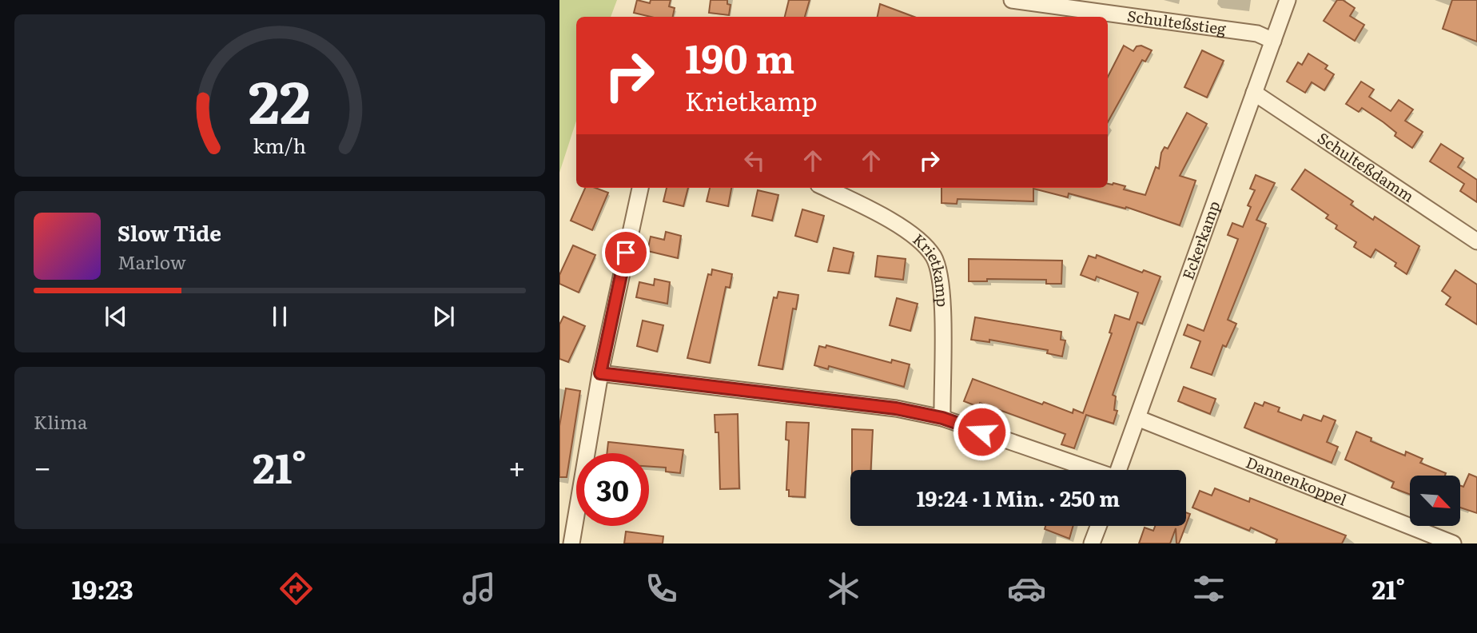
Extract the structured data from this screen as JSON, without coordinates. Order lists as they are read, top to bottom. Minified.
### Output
{"streets":{"street":["Schulteßstieg","Schulteßdamm","Eckerkamp","Krietkamp","Dannenkoppel"]},"crossings":[["Schulteßstieg","Eckerkamp"],["Schulteßdamm","Eckerkamp"],["Eckerkamp","Dannenkoppel"]],"north":"bottom right","page":{"turn":["190 m","Krietkamp"],"song":["Slow Tide","Marlow"],"tile":"Klima","heat":["−","21°","+"],"limit":"30","trip":"19:24 · 1 Min. · 250 m","tabs":["19:23","21°"],"gauge":["22","km/h"]}}
